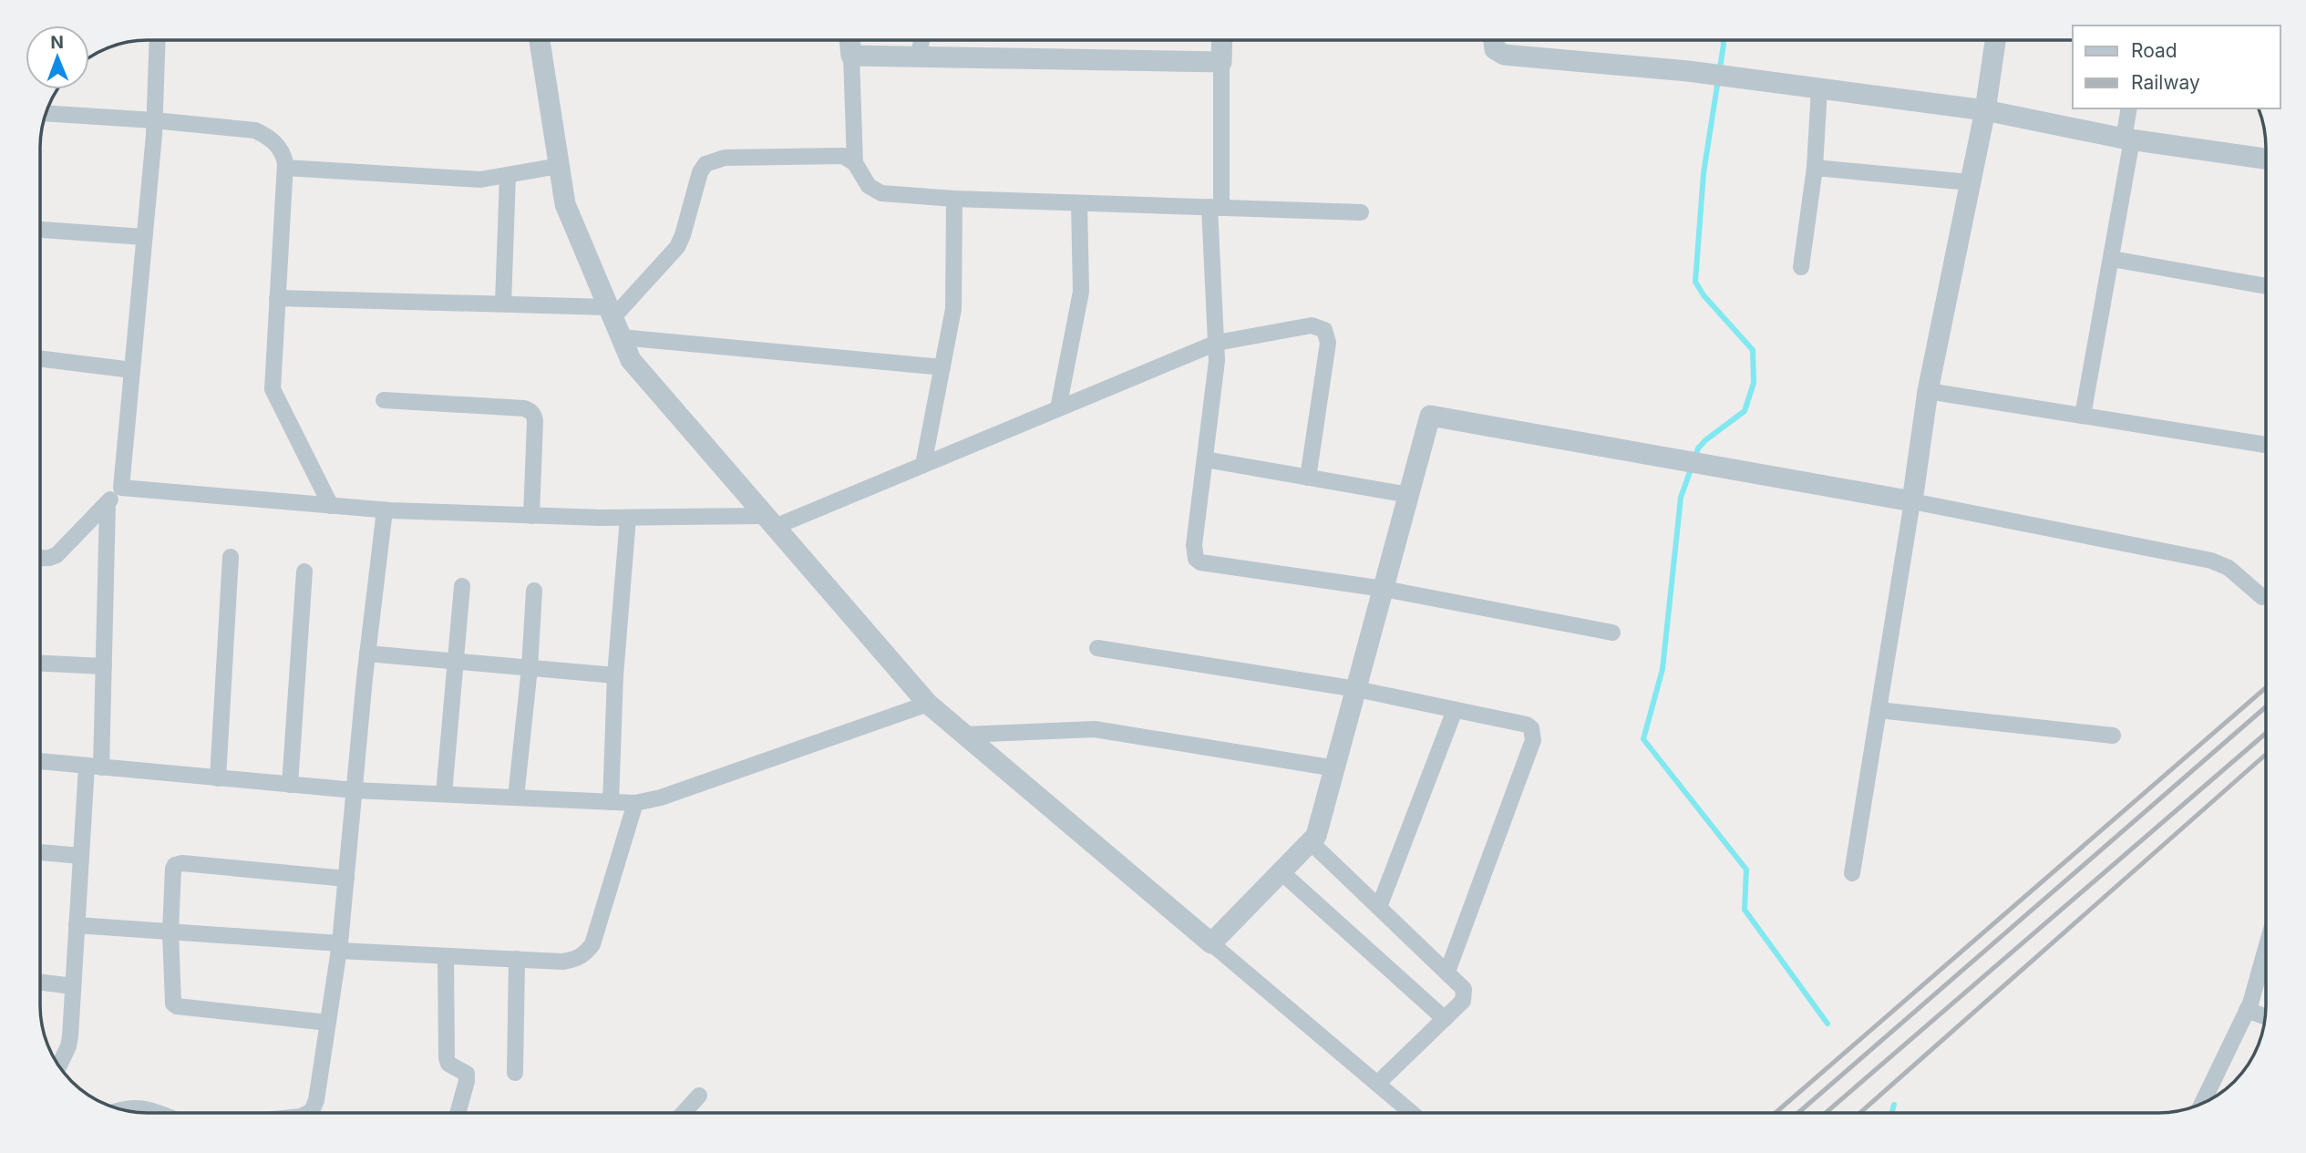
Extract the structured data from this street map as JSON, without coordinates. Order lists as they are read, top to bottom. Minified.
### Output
{"legend":["Road","Railway"],"north":"top"}
